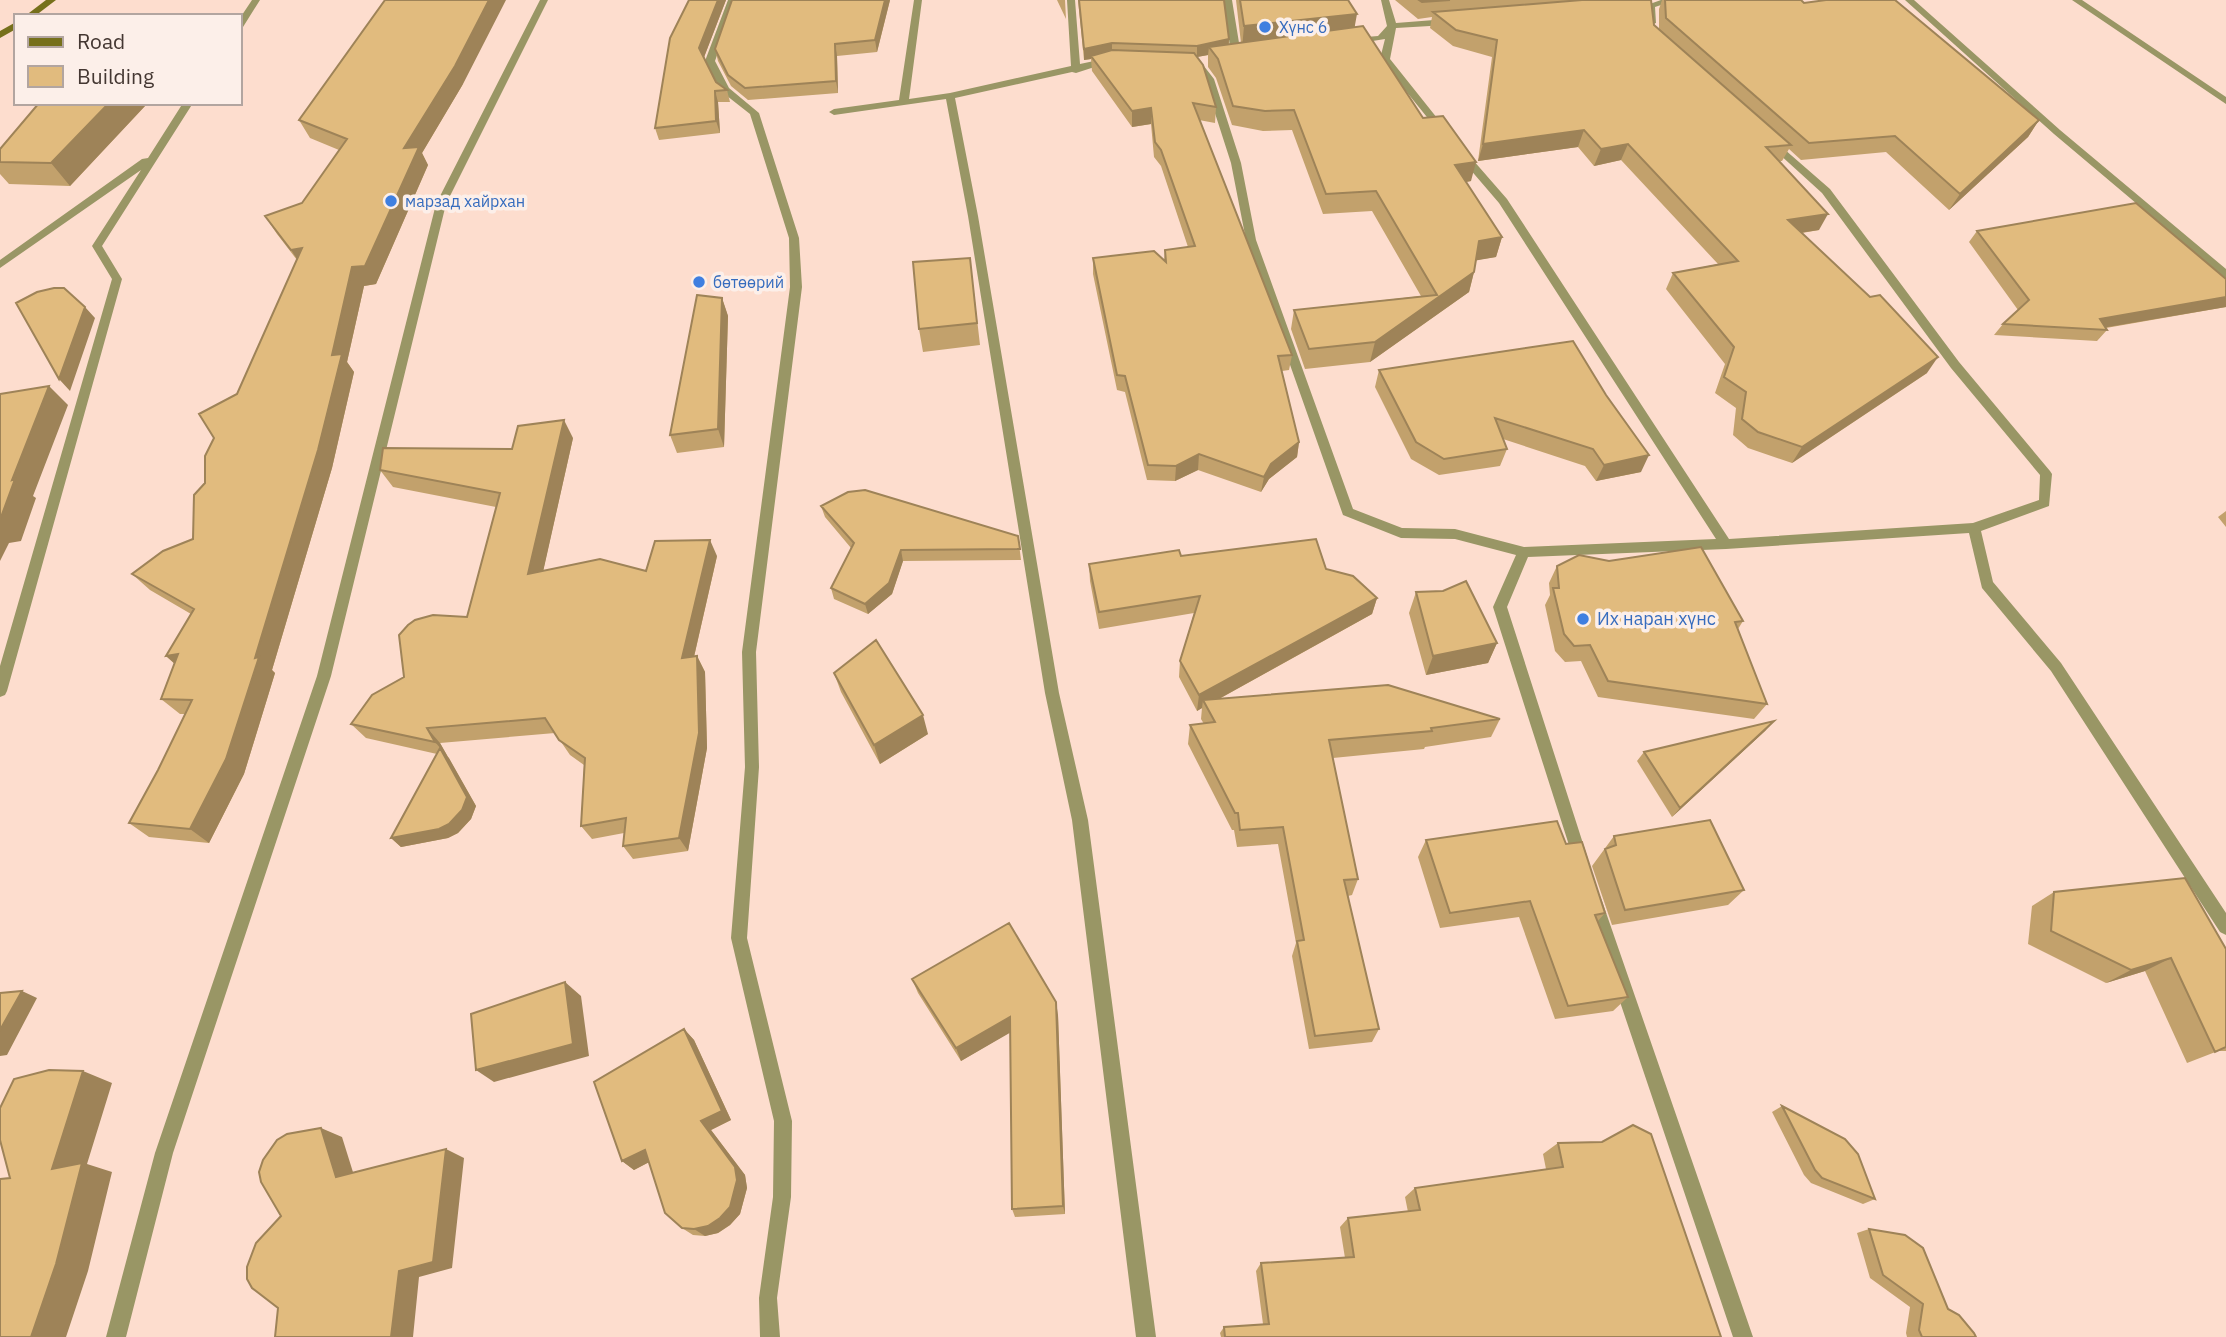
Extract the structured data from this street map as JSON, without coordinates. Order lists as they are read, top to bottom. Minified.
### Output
{"places":["Хүнс 6","марзад хайрхан","бөтөөрий","Их наран хүнс"],"legend":["Road","Building"]}
